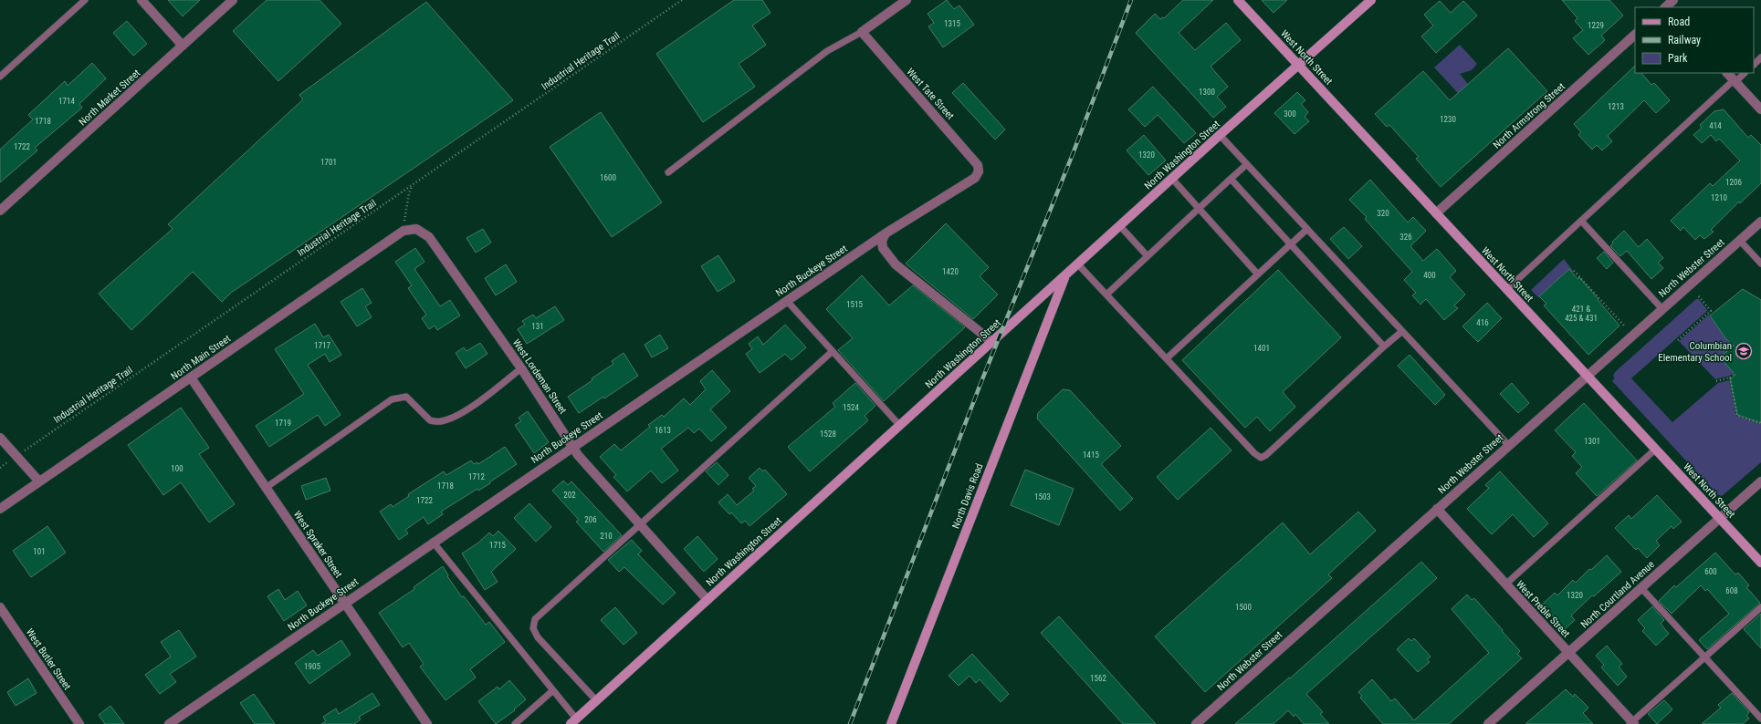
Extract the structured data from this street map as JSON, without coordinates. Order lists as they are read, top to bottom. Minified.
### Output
{"streets":{"street":["West North Street","West Tate Street","North Market Street","North Armstrong Street","North Washington Street","North Webster Street","North Buckeye Street","North Main Street","West Lordeman Street","North Davis Road","West Spraker Street","North Courtland Avenue","West Preble Street","West Butler Street"],"path":["Industrial Heritage Trail"]},"crossings":[["West North Street","North Armstrong Street"],["West North Street","North Washington Street"],["West North Street","North Webster Street"],["West North Street","North Courtland Avenue"],["West Tate Street","North Buckeye Street"],["North Washington Street","West Lordeman Street"],["North Washington Street","North Davis Road"],["North Webster Street","West Preble Street"],["North Buckeye Street","West Lordeman Street"],["North Buckeye Street","West Spraker Street"],["North Main Street","West Lordeman Street"],["North Main Street","West Spraker Street"],["North Courtland Avenue","West Preble Street"]],"places":{"school or university":["Columbian Elementary School"]},"house_numbers":["1315","1229","1300","1714","1213","300","1230","1718","414","1722","1320","1701","1600","1206","1210","320","326","1420","400","1515","421 & 425 & 431","416","131","1717","1401","1524","1719","1613","1528","1301","1415","100","1712","1718","202","1503","1722","206","210","1715","101","600","608","1320","1500","1905","1562"],"legend":["Road","Railway","Park"]}
